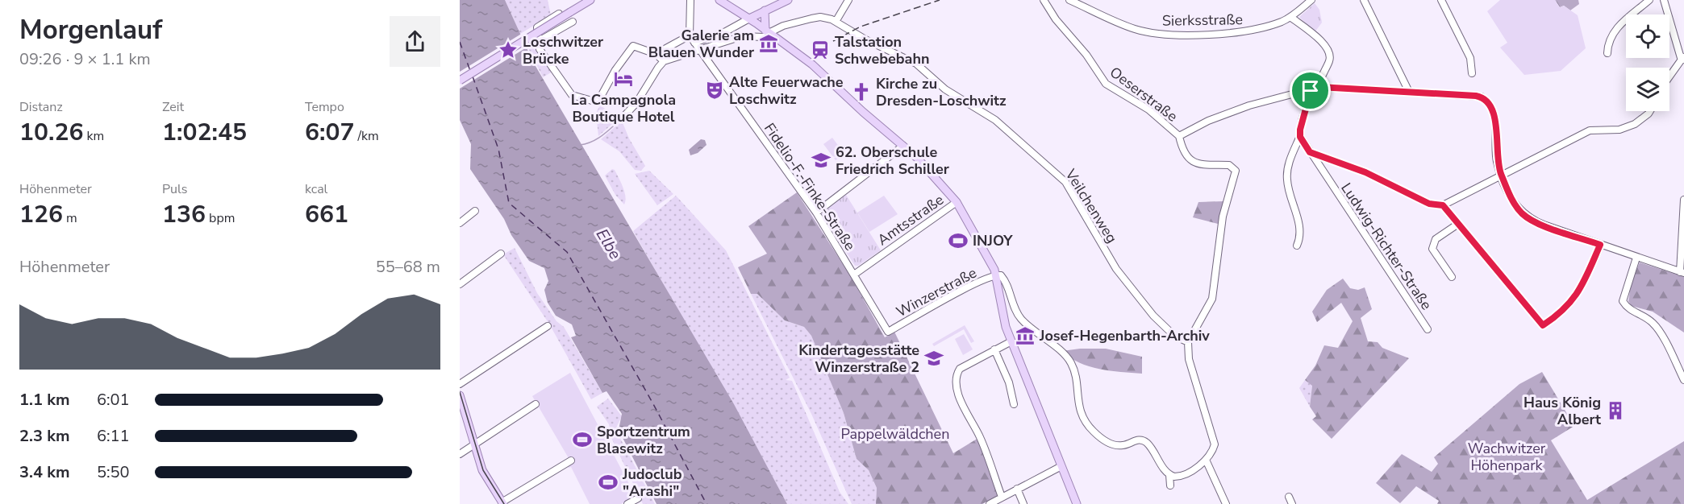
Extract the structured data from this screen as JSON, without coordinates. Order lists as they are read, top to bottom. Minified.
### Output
{"streets":{"street":["Sierksstraße","Oeserstraße","Fidelio-F.-Finke-Straße","Veilchenweg","Amtsstraße","Ludwig-Richter-Straße","Winzerstraße"]},"crossings":[["Fidelio-F.-Finke-Straße","Amtsstraße"],["Fidelio-F.-Finke-Straße","Winzerstraße"]],"water":["Elbe"],"parks":["Pappelwäldchen","Wachwitzer Höhenpark"],"places":{"museum":["Galerie am Blauen Wunder","Josef-Hegenbarth-Archiv"],"place":["Loschwitzer Brücke"],"station":["Talstation Schwebebahn"],"hotel":["La Campagnola Boutique Hotel"],"theatre":["Alte Feuerwache Loschwitz"],"church":["Kirche zu Dresden-Loschwitz"],"school or university":["62. Oberschule Friedrich Schiller","Kindertagesstätte Winzerstraße 2"],"sports":["INJOY","Sportzentrum Blasewitz","Judoclub \"Arashi\""],"building":["Haus König Albert"]},"page":{"heading":["Morgenlauf","09:26 · 9 × 1.1 km"],"stats":[["Distanz","10.26 km"],["Zeit","1:02:45"],["Tempo","6:07 /km"],["Höhenmeter","126 m"],["Puls","136 bpm"],["kcal","661"]],"chart":["Höhenmeter","55–68 m"],"list":[{"name":"1.1 km","note":"6:01"},{"name":"2.3 km","note":"6:11"},{"name":"3.4 km","note":"5:50"}]}}
